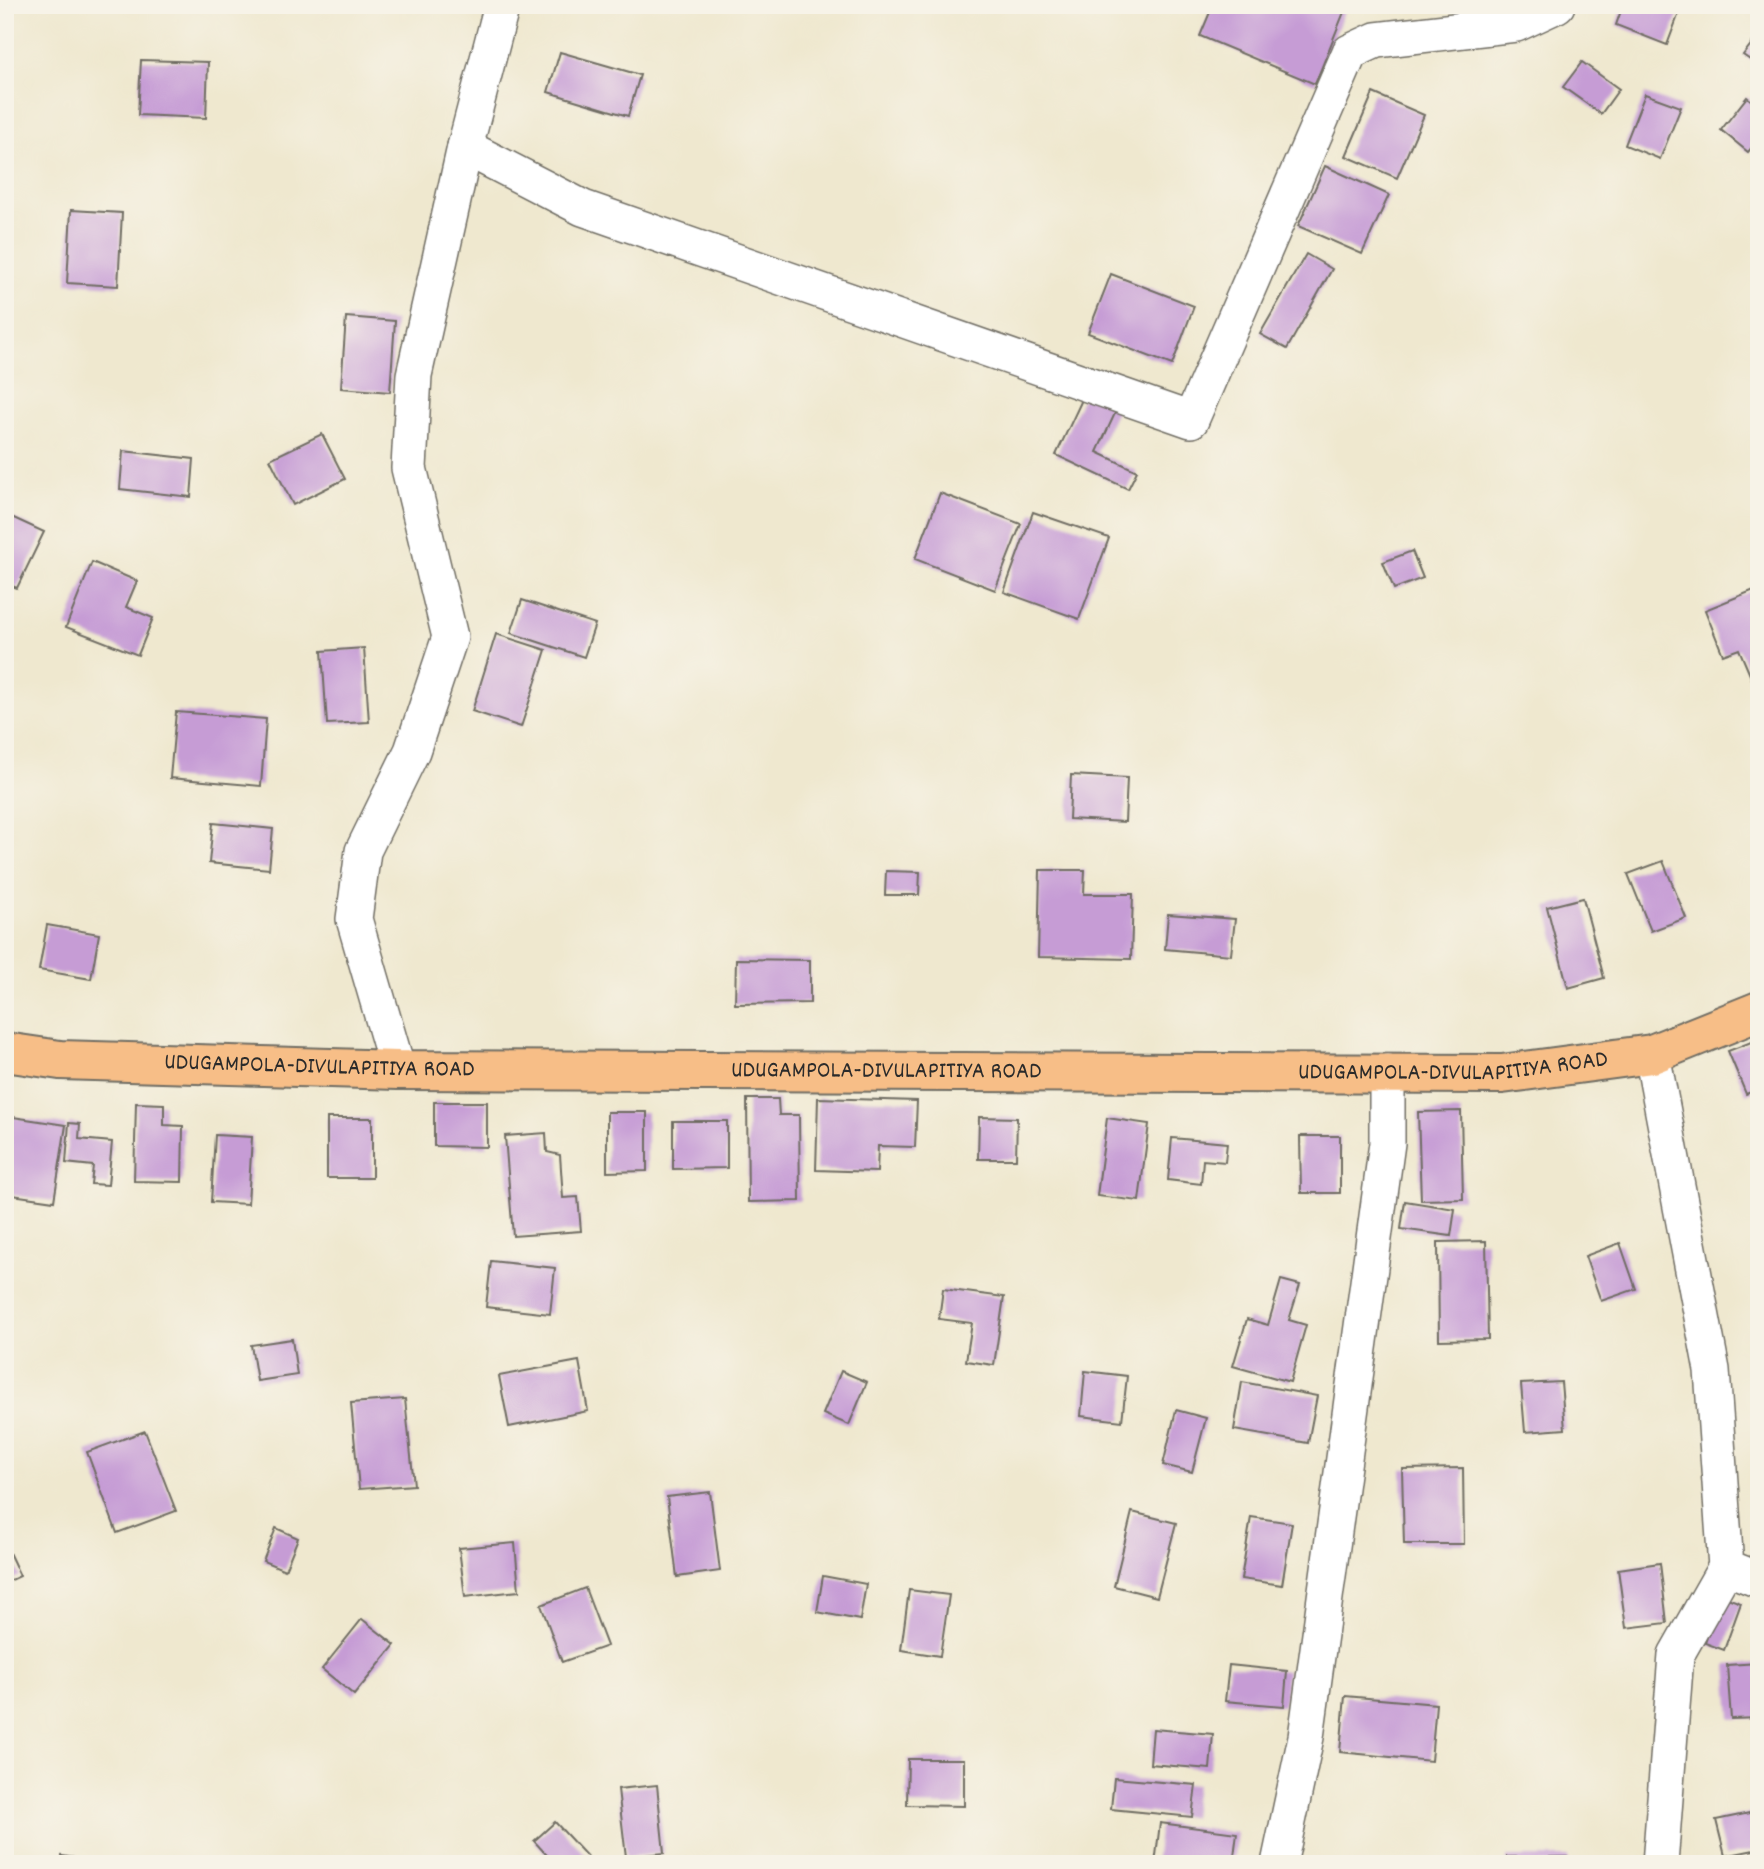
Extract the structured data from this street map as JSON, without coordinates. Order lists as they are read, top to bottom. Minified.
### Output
{"streets":{"main road":["UDUGAMPOLA-DIVULAPITIYA ROAD"]}}
